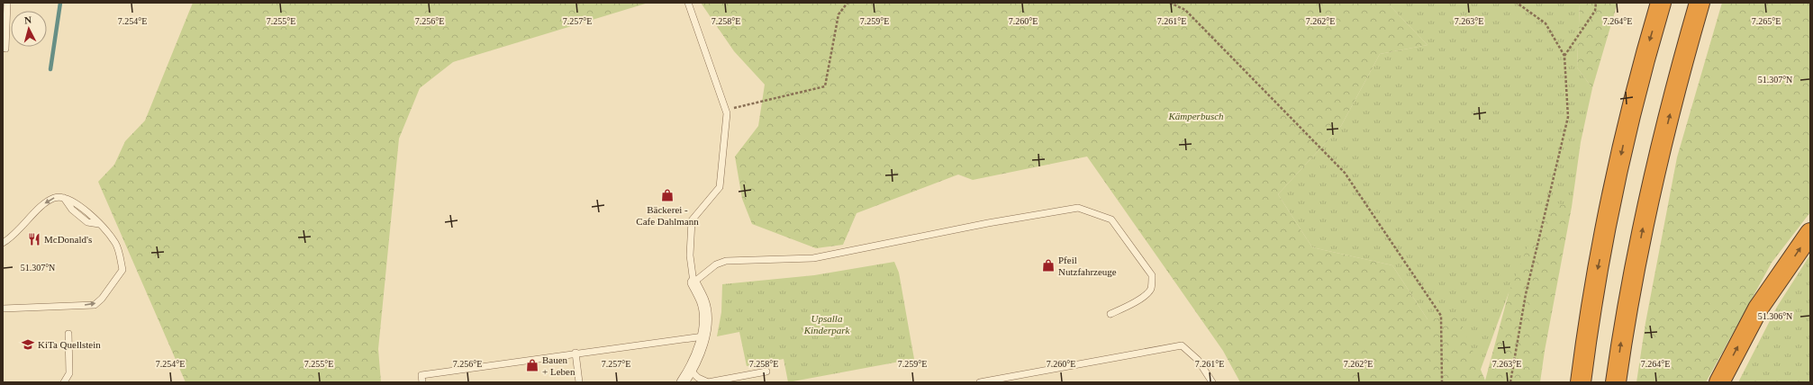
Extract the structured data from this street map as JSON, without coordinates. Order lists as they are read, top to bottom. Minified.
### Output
{"parks":["Kämperbusch","Upsalla Kinderpark"],"places":{"shop":["Bäckerei - Cafe Dahlmann","Pfeil Nutzfahrzeuge","Bauen + Leben"],"restaurant":["McDonald's"],"school or university":["KiTa Quellstein"]},"north":"top","coordinates":["7.254°E","7.255°E","7.256°E","7.257°E","7.258°E","7.259°E","7.260°E","7.261°E","7.262°E","7.263°E","7.264°E","7.265°E","51.307°N","51.306°N"]}
